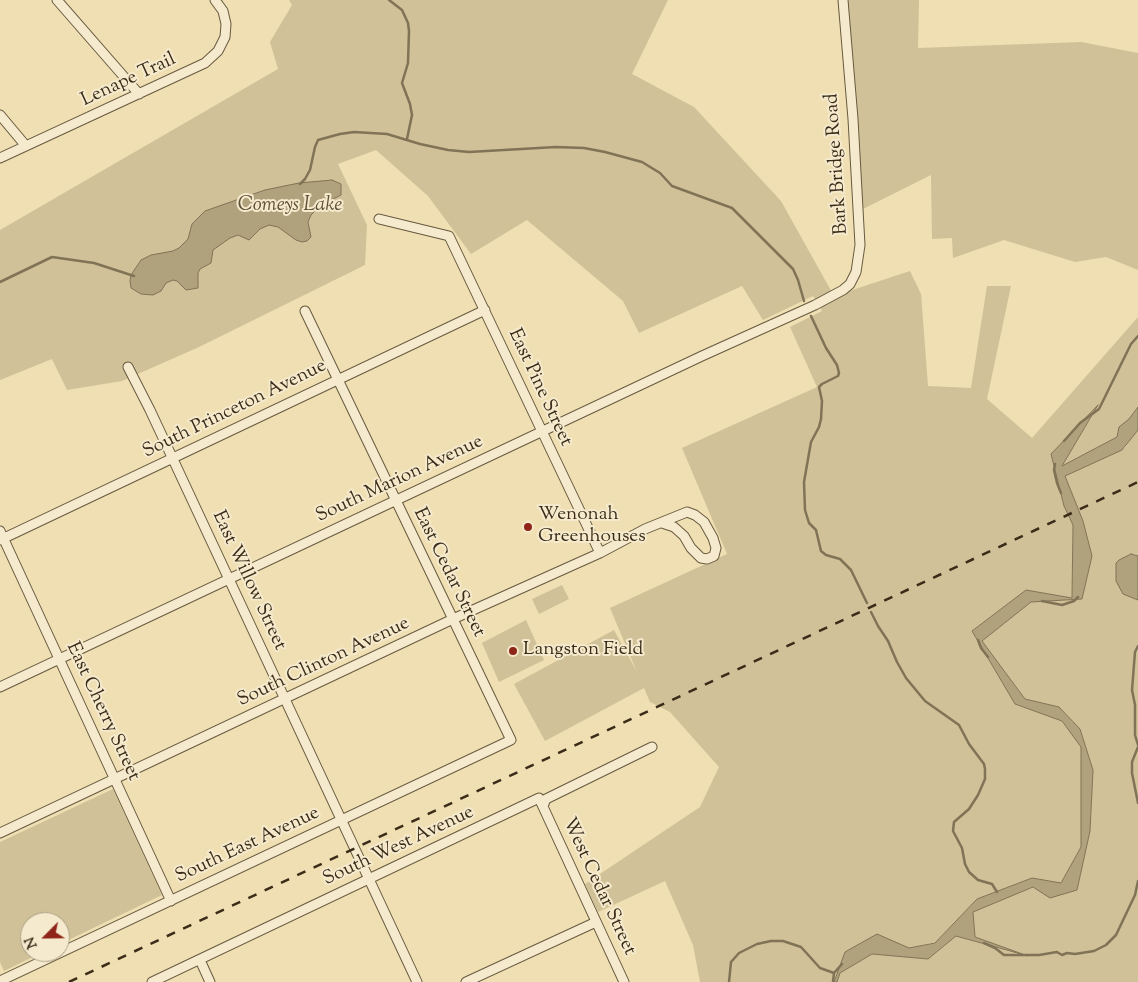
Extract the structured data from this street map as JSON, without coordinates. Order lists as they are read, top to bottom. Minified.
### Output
{"streets":{"street":["Lenape Trail","Bark Bridge Road","East Pine Street","South Princeton Avenue","South Marion Avenue","East Cedar Street","East Willow Street","South Clinton Avenue","East Cherry Street","South East Avenue","South West Avenue","West Cedar Street"]},"crossings":[["Bark Bridge Road","South Marion Avenue"],["East Pine Street","South Princeton Avenue"],["East Pine Street","South Marion Avenue"],["East Pine Street","South Clinton Avenue"],["South Princeton Avenue","East Cedar Street"],["South Princeton Avenue","East Willow Street"],["South Princeton Avenue","East Cherry Street"],["South Marion Avenue","East Cedar Street"],["South Marion Avenue","East Willow Street"],["South Marion Avenue","East Cherry Street"],["East Cedar Street","South Clinton Avenue"],["East Cedar Street","South East Avenue"],["East Willow Street","South Clinton Avenue"],["East Willow Street","South East Avenue"],["East Willow Street","South West Avenue"],["South Clinton Avenue","East Cherry Street"],["East Cherry Street","South East Avenue"],["South West Avenue","West Cedar Street"]],"water":["Comeys Lake"],"places":["Wenonah Greenhouses","Langston Field"],"north":"bottom left"}
